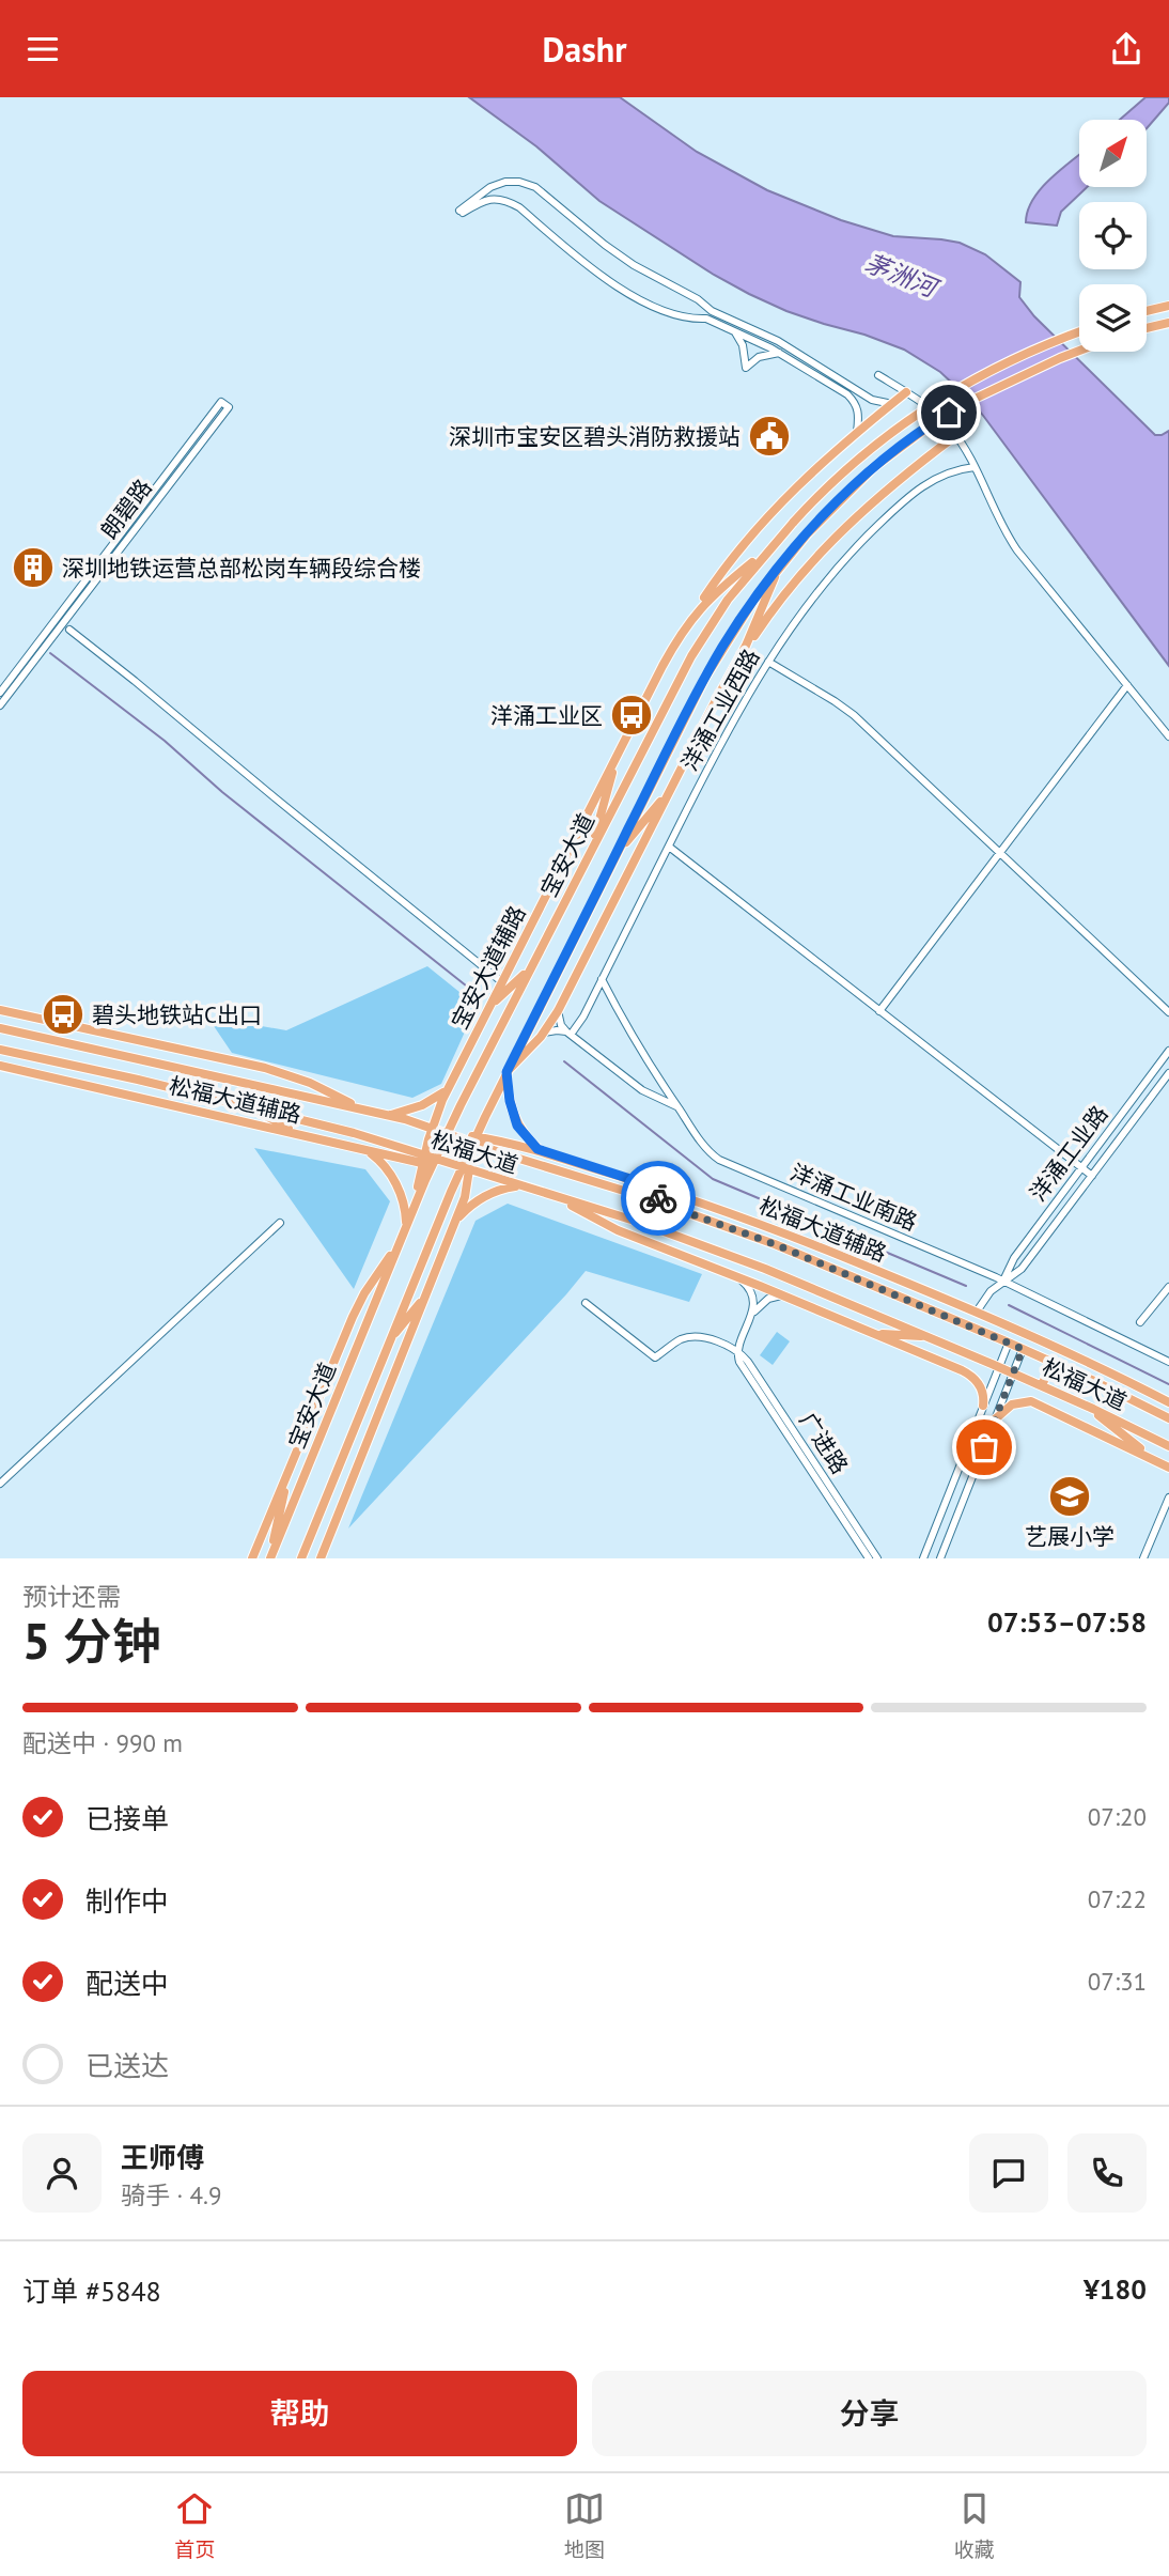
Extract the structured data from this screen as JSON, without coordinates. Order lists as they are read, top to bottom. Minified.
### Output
{"streets":{"main road":["宝安大道","宝安大道辅路","松福大道辅路","松福大道"],"street":["朗碧路","洋涌工业西路","洋涌工业路","洋涌工业南路","广进路"]},"crossings":[["洋涌工业西路","洋涌工业南路"],["宝安大道","宝安大道辅路"],["宝安大道","松福大道辅路"],["宝安大道","松福大道"],["宝安大道辅路","松福大道辅路"],["宝安大道辅路","松福大道"],["松福大道辅路","松福大道"],["松福大道辅路","洋涌工业路"],["洋涌工业路","洋涌工业南路"]],"water":["茅洲河"],"places":{"public building":["深圳市宝安区碧头消防救援站"],"building":["深圳地铁运营总部松岗车辆段综合楼"],"bus stop":["洋涌工业区","碧头地铁站C出口"],"school or university":["艺展小学"]},"north":"top right","page":{"header":"Dashr","heading":["5 分钟","预计还需","07:53–07:58"],"panel":["王师傅","骑手 · 4.9","订单 #5848","¥180"],"bar":"配送中 · 990 m","list":[["已接单","07:20"],["制作中","07:22"],["配送中","07:31"],"已送达"],"buttons":["帮助","分享"],"tabs":["首页","地图","收藏"]}}
